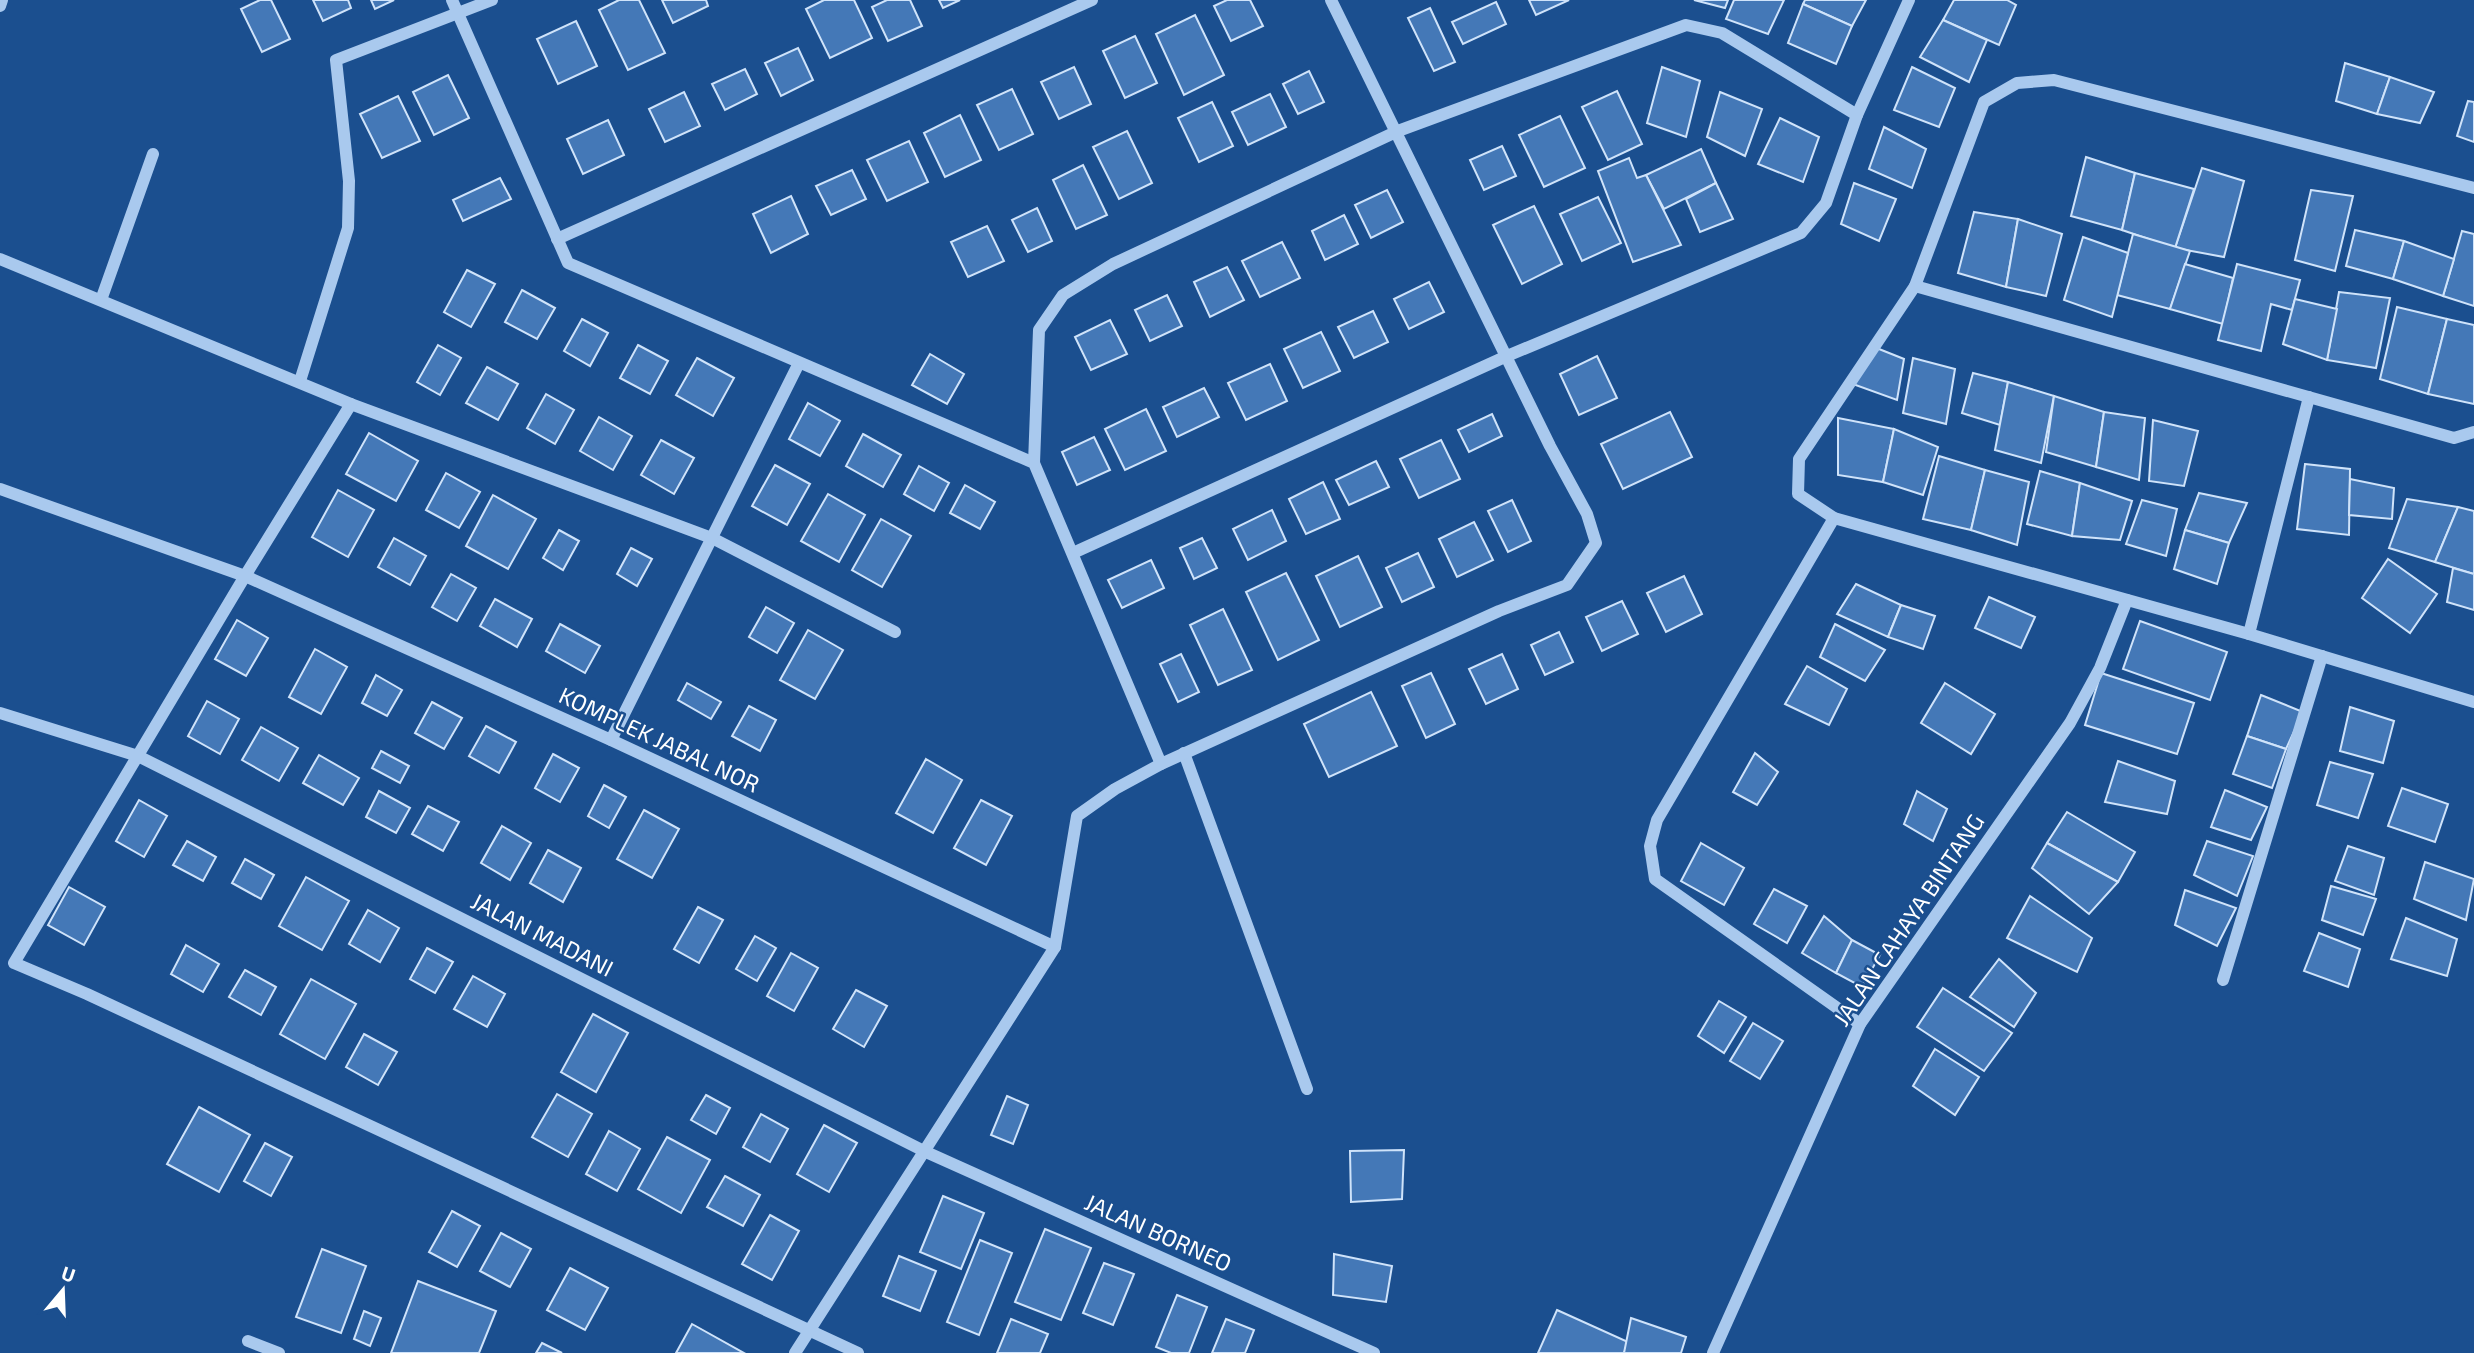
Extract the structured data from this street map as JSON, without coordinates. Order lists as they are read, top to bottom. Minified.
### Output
{"streets":{"street":["KOMPLEK JABAL NOR","JALAN CAHAYA BINTANG","JALAN MADANI","JALAN BORNEO"]},"crossings":[["JALAN MADANI","JALAN BORNEO"]],"north":"top"}
